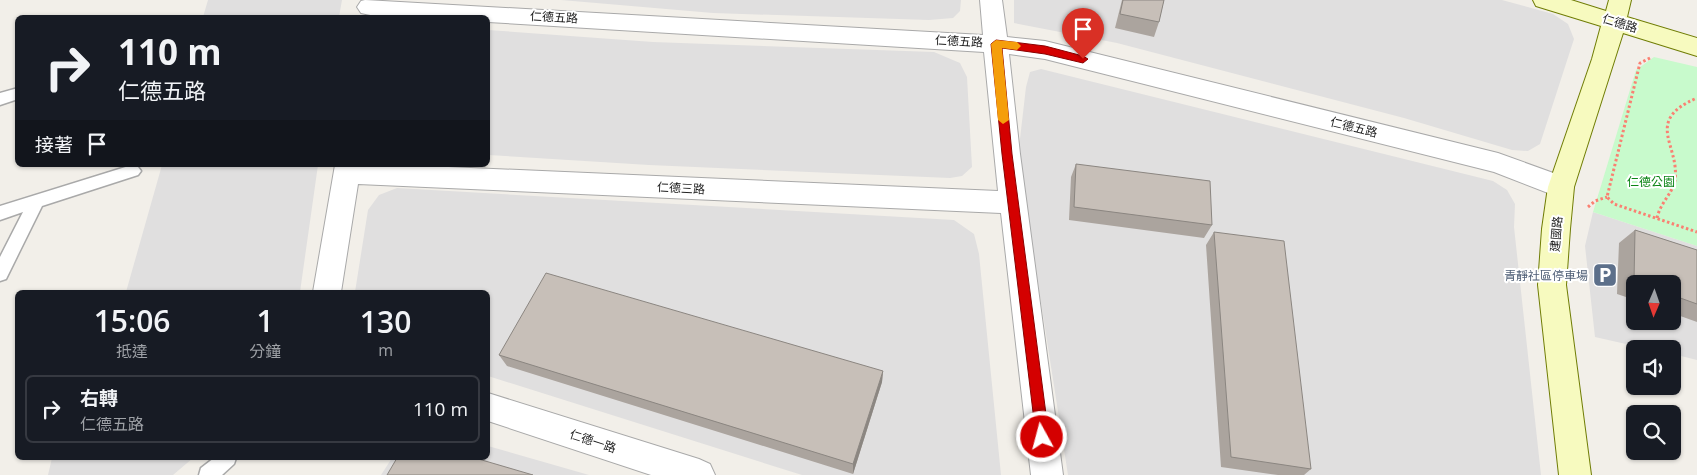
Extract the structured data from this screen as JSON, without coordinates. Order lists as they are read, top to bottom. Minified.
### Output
{"streets":{"street":["仁德五路","仁德路","仁德三路","建國路","仁德一路"]},"crossings":[["仁德五路","建國路"],["仁德路","建國路"]],"parks":["仁德公園"],"places":{"parking":["青靜社區停車場"]},"north":"bottom","page":{"turn":["110 m","仁德五路"],"then":"接著","eta":["15:06","抵達","1","分鐘","130","m"],"list":[{"name":"右轉","note":"仁德五路","value":"110 m"}]}}
